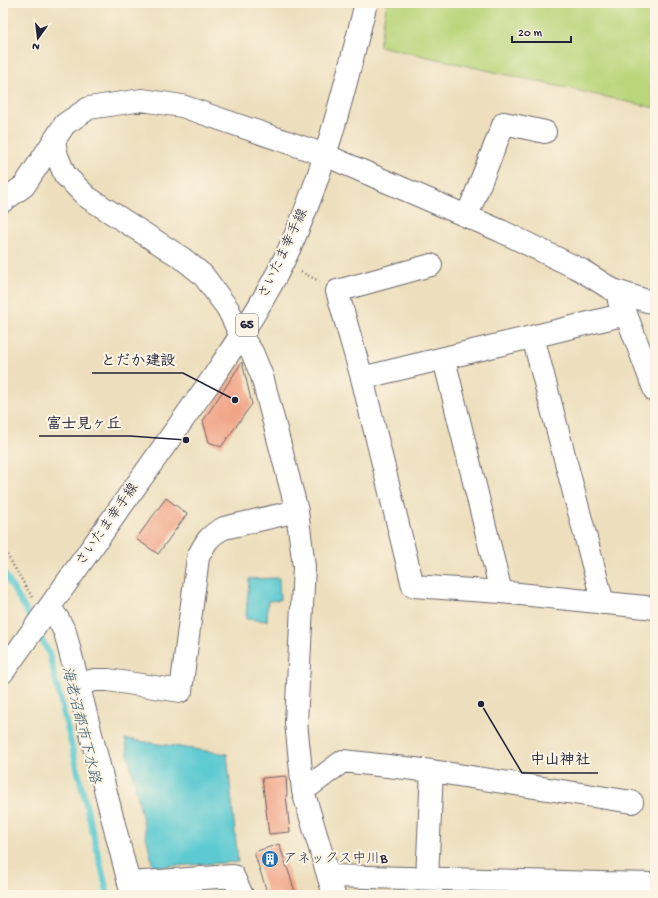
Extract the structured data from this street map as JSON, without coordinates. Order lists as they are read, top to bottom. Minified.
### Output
{"streets":{"street":["さいたま幸手線","65"]},"water":["海老沼都市下水路"],"places":{"other":["とだか建設","富士見ヶ丘","中山神社"],"building":["アネックス中川B"]},"scale_bar":"20 m","north":"bottom"}
